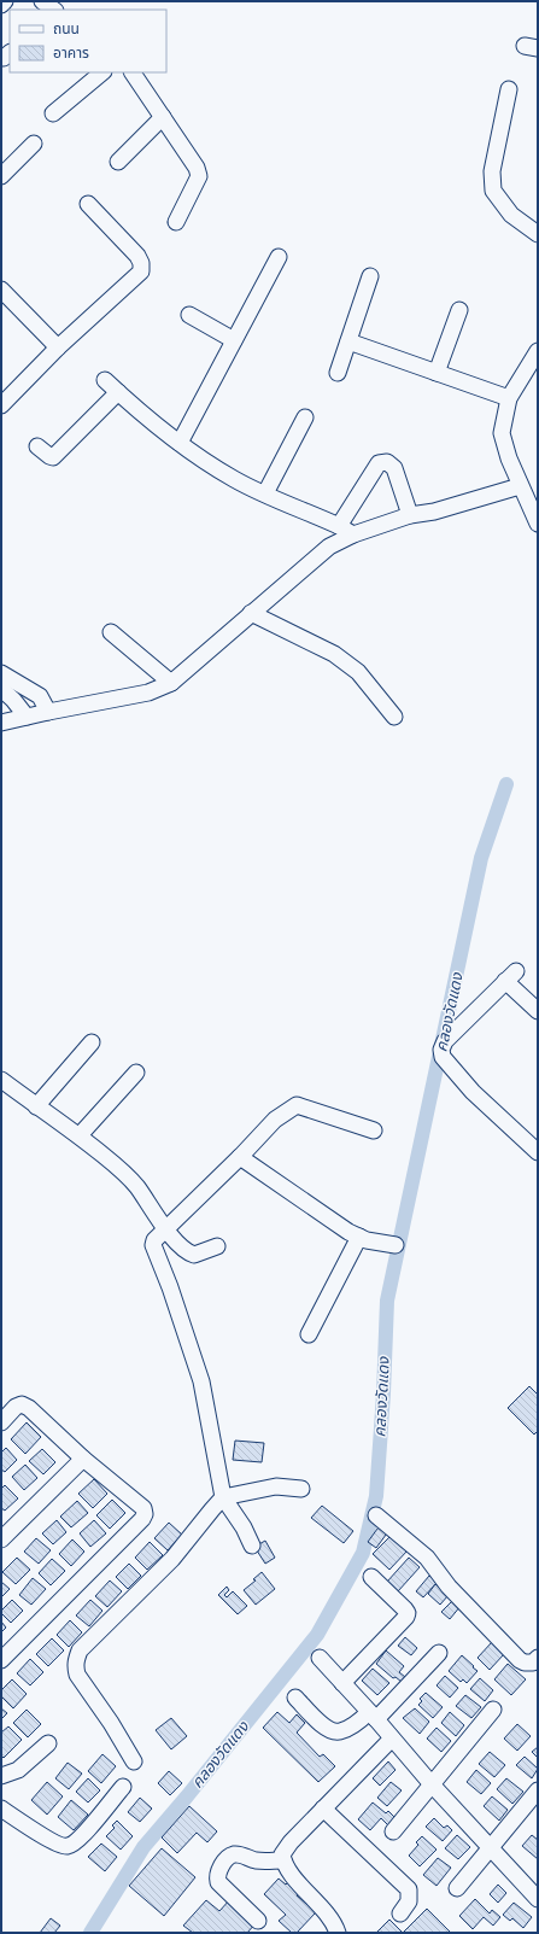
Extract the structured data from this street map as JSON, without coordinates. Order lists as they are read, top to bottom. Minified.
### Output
{"water":["คลองวัดแดง"],"legend":["ถนน","อาคาร"]}
